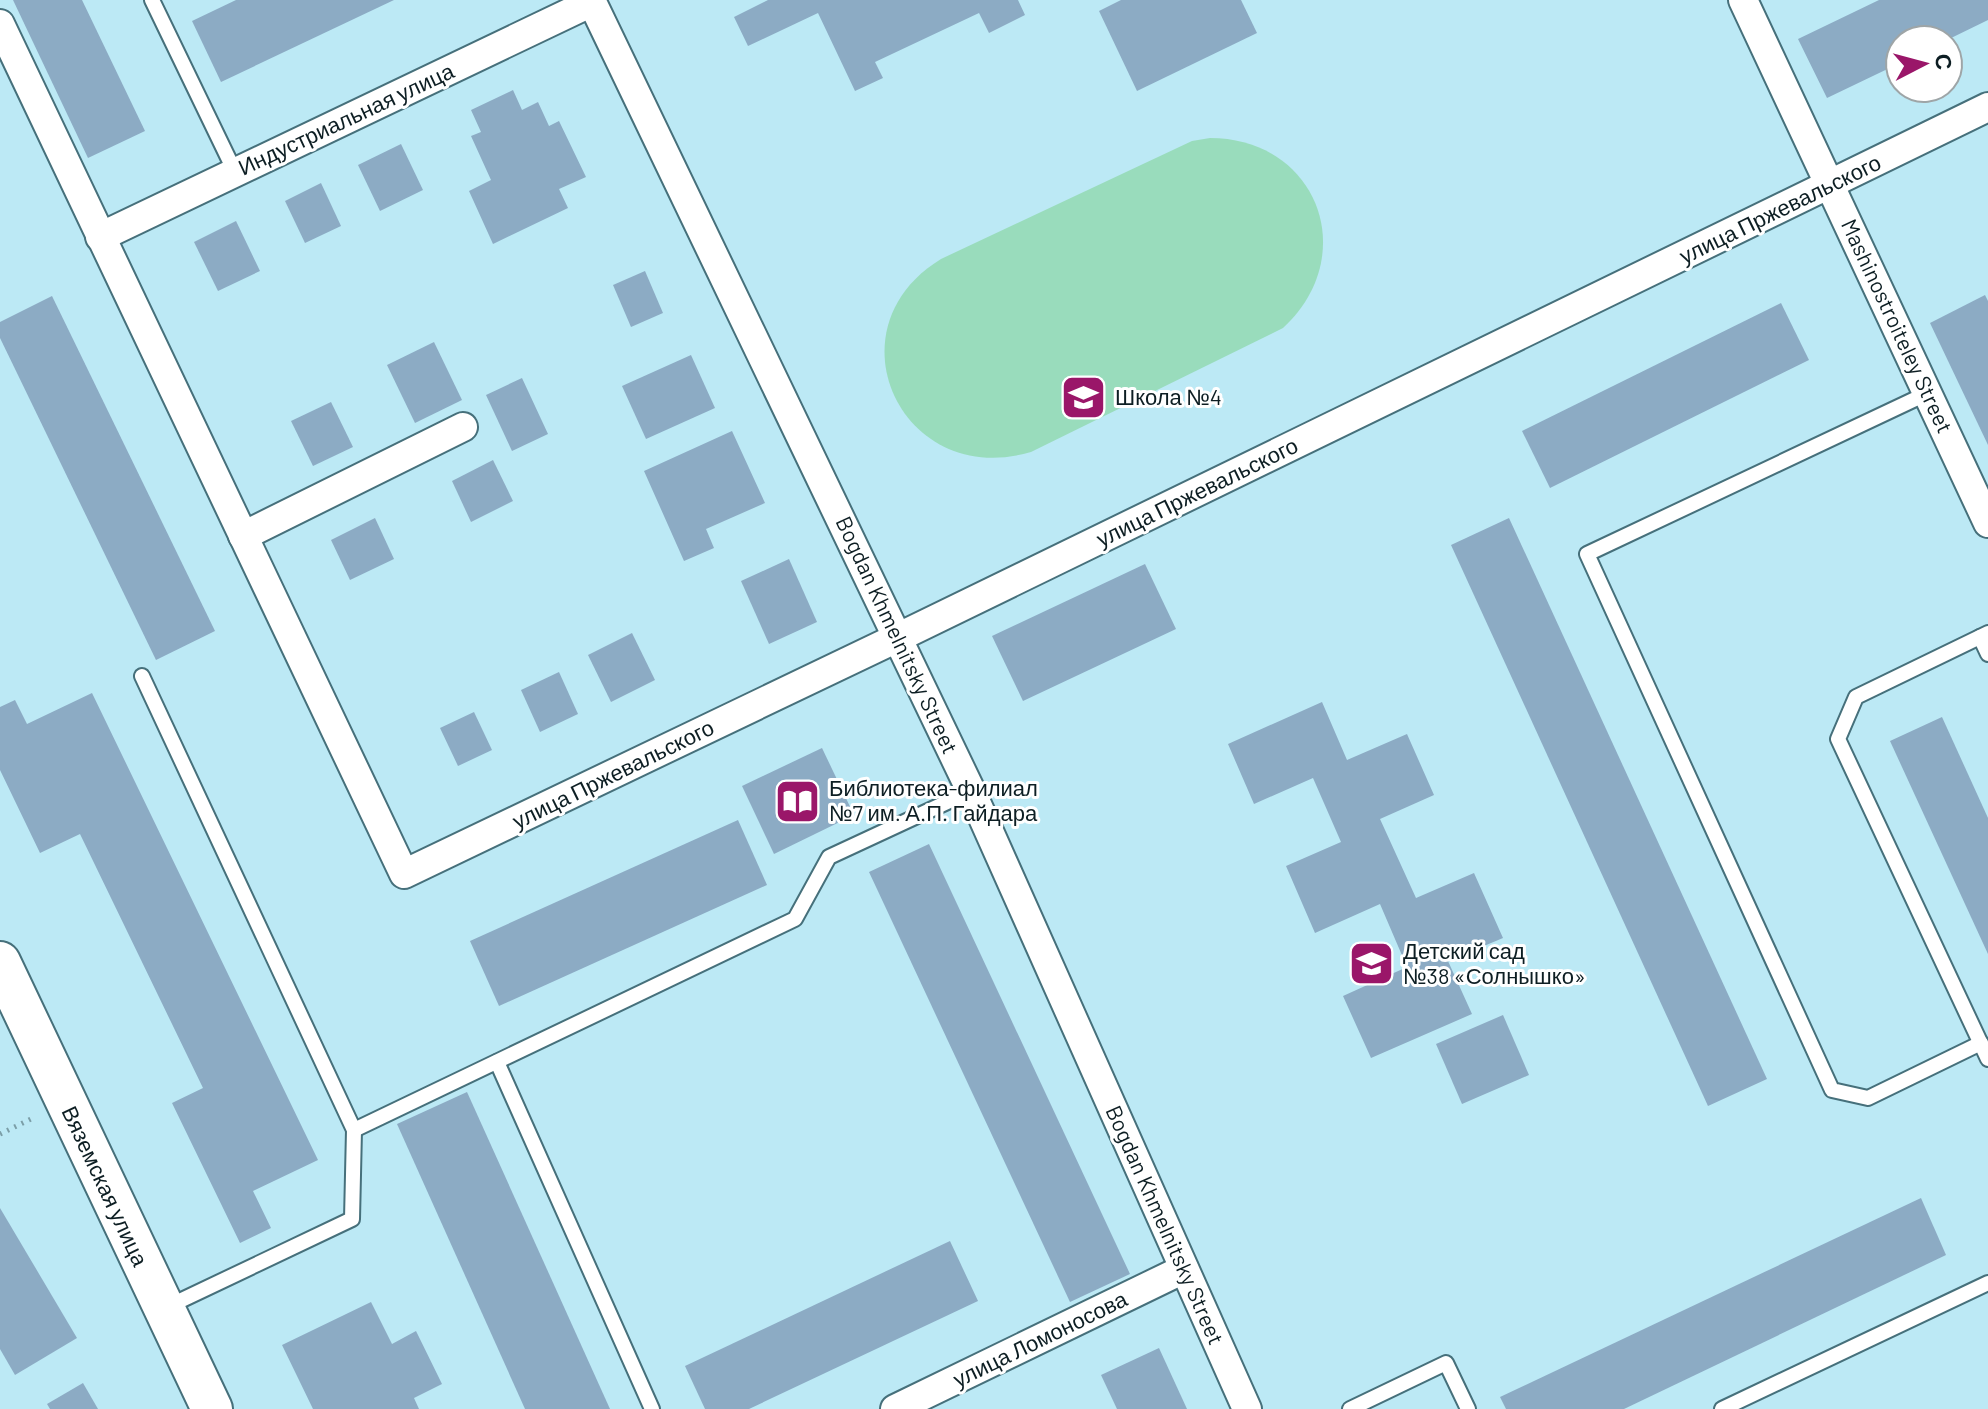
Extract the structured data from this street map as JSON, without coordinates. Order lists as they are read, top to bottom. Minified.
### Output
{"streets":{"main road":["Вяземская улица"],"street":["Индустриальная улица","улица Пржевальского","Mashinostroiteley Street","Bogdan Khmelnitsky Street","улица Ломоносова"]},"crossings":[["Индустриальная улица","Bogdan Khmelnitsky Street"],["улица Пржевальского","Mashinostroiteley Street"],["улица Пржевальского","Bogdan Khmelnitsky Street"],["Bogdan Khmelnitsky Street","улица Ломоносова"]],"places":{"school or university":["Школа №4","Детский сад №38 «Солнышко»"],"library":["Библиотека-филиал №7 им. А.П. Гайдара"]},"north":"right"}
